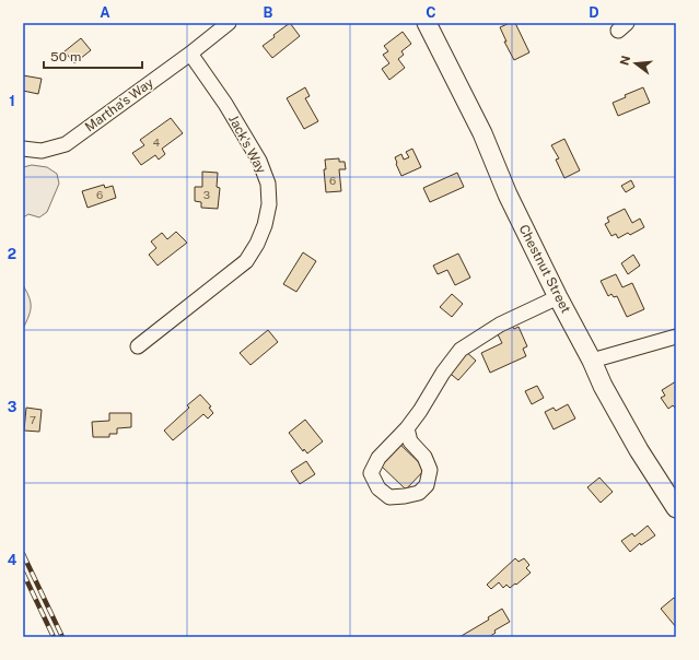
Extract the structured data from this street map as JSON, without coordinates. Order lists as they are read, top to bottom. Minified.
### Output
{"streets":{"main road":["Chestnut Street"],"street":["Martha's Way","Jack's Way"]},"crossings":[["Martha's Way","Jack's Way"]],"house_numbers":["4","6","6","3","7"],"scale_bar":"50 m","north":"left","grid":{"columns":["A","B","C","D"],"rows":["1","2","3","4"]}}
